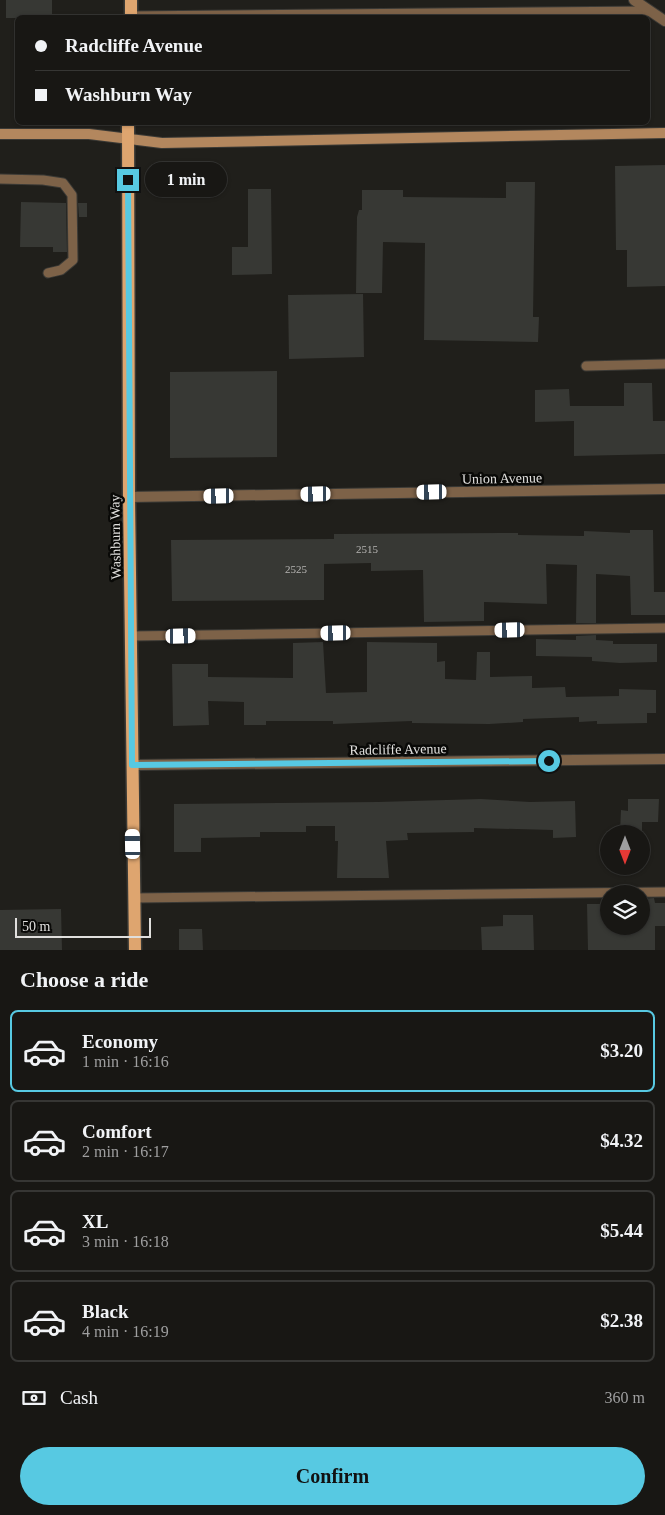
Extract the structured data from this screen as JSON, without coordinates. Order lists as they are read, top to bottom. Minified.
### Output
{"streets":{"main road":["Washburn Way"],"street":["Union Avenue","Radcliffe Avenue"]},"crossings":[["Union Avenue","Washburn Way"],["Washburn Way","Radcliffe Avenue"]],"house_numbers":["2515","2525"],"scale_bar":"50 m","north":"bottom","page":{"banner":["Radcliffe Avenue","Washburn Way"],"bubble":"1 min","scale":"50 m","heading":"Choose a ride","list":[{"name":"Economy","note":"1 min · 16:16","value":"$3.20"},{"name":"Comfort","note":"2 min · 16:17","value":"$4.32"},{"name":"XL","note":"3 min · 16:18","value":"$5.44"},{"name":"Black","note":"4 min · 16:19","value":"$2.38"}],"pay":["Cash","360 m"],"buttons":"Confirm"}}
